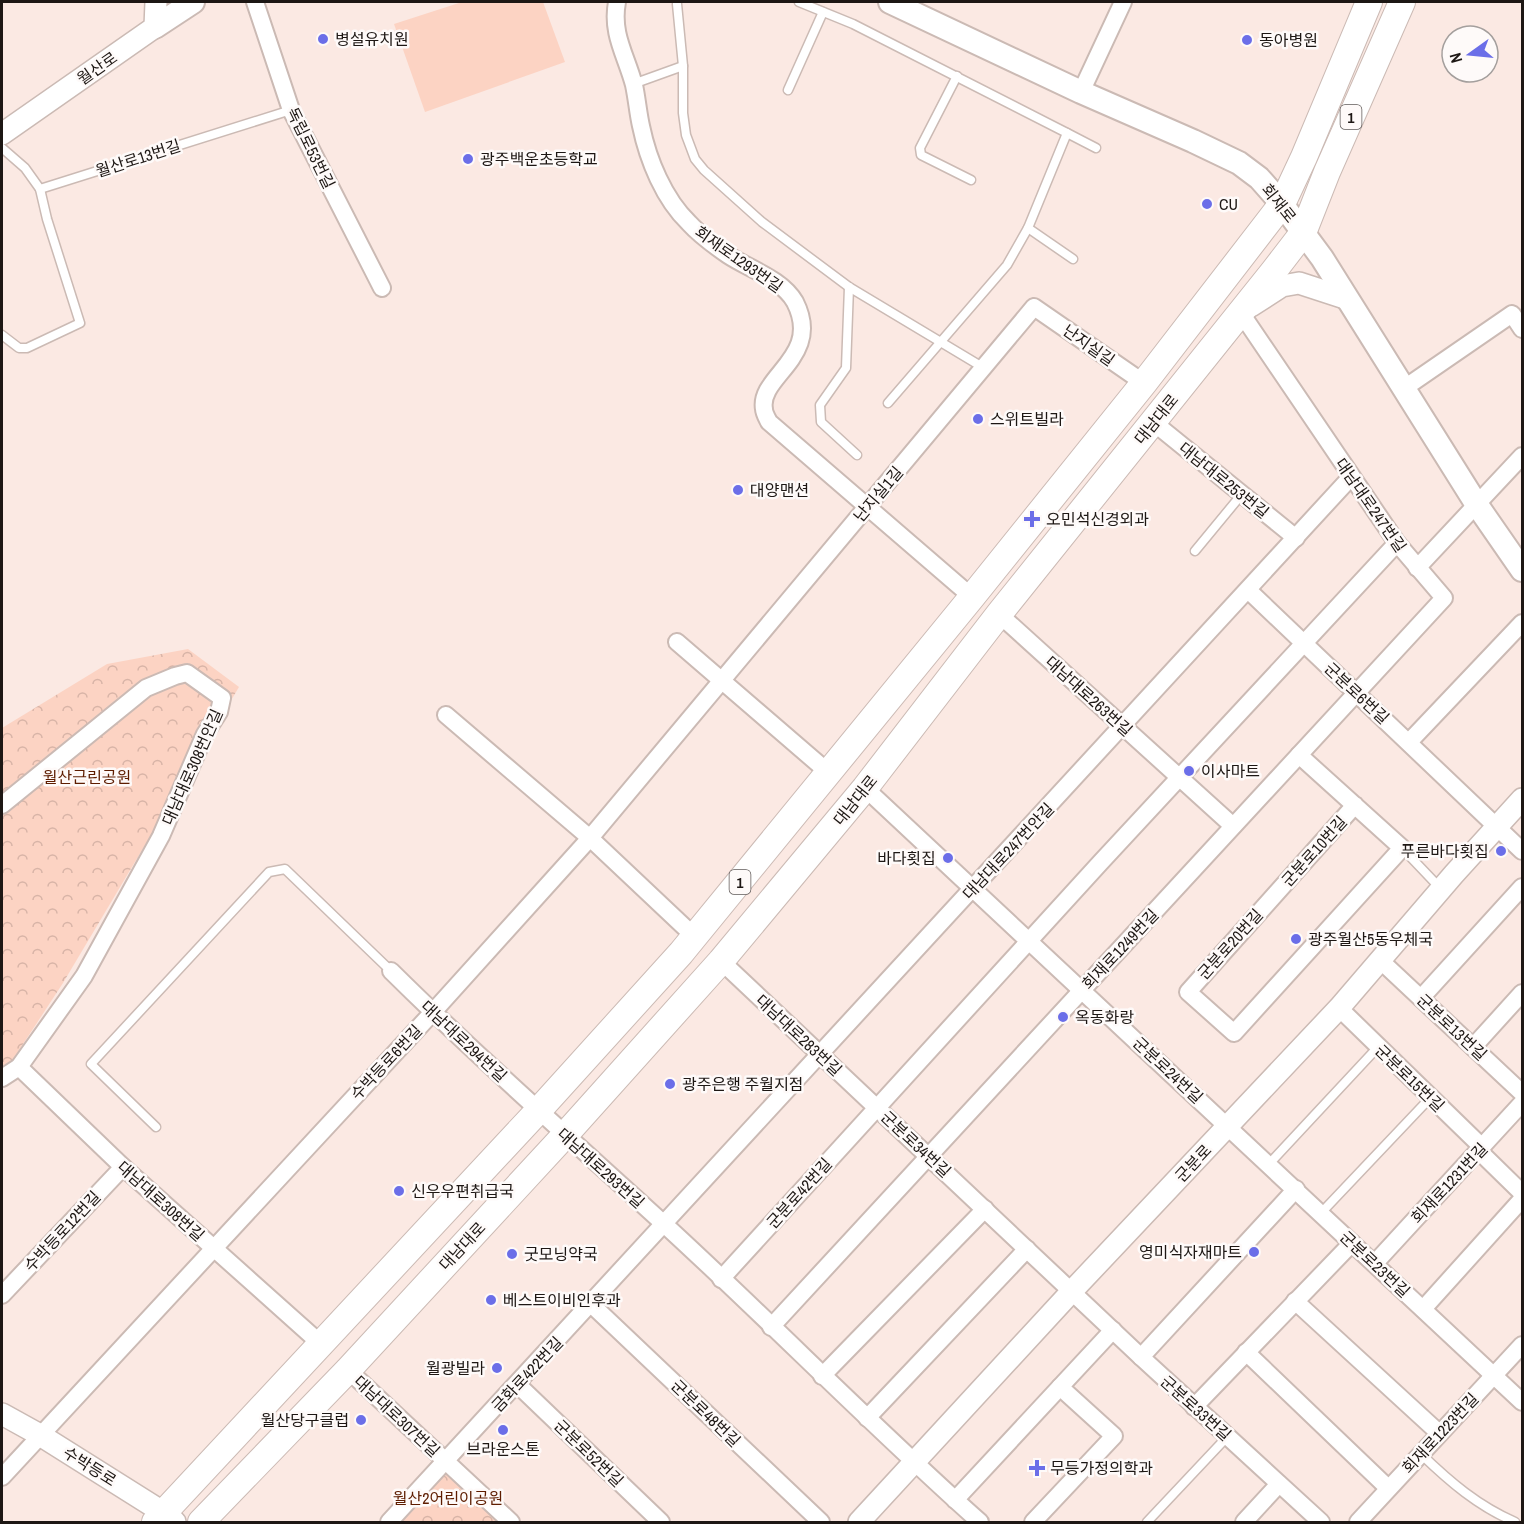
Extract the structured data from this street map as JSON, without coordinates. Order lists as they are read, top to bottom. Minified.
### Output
{"streets":{"main road":["월산로","1","회재로","대남대로"],"street":["독립로53번길","회재로1293번길","난지실길","대남대로253번길","난지실1길","대남대로247번길","군분로6번길","대남대로263번길","대남대로308번안길","대남대로247번안길","군분로10번길","군분로20번길","회재로1249번길","군분로13번길","대남대로283번길","대남대로294번길","수박등로6번길","군분로24번길","군분로15번길","군분로34번길","군분로","대남대로293번길","회재로1231번길","군분로42번길","대남대로308번길","수박등로12번길","군분로23번길","금화로422번길","군분로33번길","군분로48번길","대남대로307번길","회재로1223번길","군분로52번길","수박등로"],"lane":["월산로13번길"]},"crossings":[["독립로53번길","월산로13번길"],["회재로","대남대로"],["회재로","대남대로247번길"],["회재로1293번길","난지실1길"],["난지실길","대남대로"],["난지실길","난지실1길"],["대남대로","대남대로253번길"],["대남대로","대남대로247번길"],["대남대로","대남대로263번길"],["대남대로","대남대로283번길"],["대남대로","대남대로294번길"],["대남대로","군분로24번길"],["대남대로","대남대로293번길"],["대남대로","대남대로308번길"],["대남대로","대남대로307번길"],["대남대로","수박등로"],["대남대로253번길","대남대로247번안길"],["난지실1길","수박등로6번길"],["대남대로247번길","대남대로247번안길"],["대남대로247번길","회재로1249번길"],["군분로6번길","대남대로247번안길"],["군분로6번길","회재로1249번길"],["군분로6번길","군분로"],["대남대로263번길","대남대로247번안길"],["대남대로263번길","회재로1249번길"],["대남대로308번안길","대남대로308번길"],["대남대로247번안길","대남대로283번길"],["대남대로247번안길","군분로24번길"],["대남대로247번안길","대남대로293번길"],["대남대로247번안길","금화로422번길"],["군분로10번길","군분로20번길"],["군분로10번길","회재로1249번길"],["군분로10번길","군분로"],["회재로1249번길","군분로24번길"],["회재로1249번길","군분로34번길"],["군분로13번길","군분로"],["대남대로283번길","군분로34번길"],["대남대로283번길","군분로42번길"],["대남대로294번길","수박등로6번길"],["대남대로294번길","대남대로293번길"],["수박등로6번길","대남대로308번길"],["수박등로6번길","수박등로"],["군분로24번길","군분로34번길"],["군분로24번길","군분로"],["군분로24번길","군분로23번길"],["군분로15번길","군분로"],["군분로15번길","회재로1231번길"],["군분로34번길","군분로"],["군분로34번길","군분로42번길"],["군분로34번길","군분로33번길"],["군분로","군분로23번길"],["군분로","군분로33번길"],["대남대로293번길","금화로422번길"],["회재로1231번길","군분로23번길"],["대남대로308번길","수박등로12번길"],["군분로23번길","회재로1223번길"],["금화로422번길","군분로48번길"],["금화로422번길","대남대로307번길"],["금화로422번길","군분로52번길"]],"parks":["월산근린공원","월산2어린이공원"],"places":{"other":["병설유치원","동아병원","광주백운초등학교","CU","스위트빌라","대양맨션","이사마트","푸른바다횟집","바다횟집","광주월산5동우체국","옥동화랑","광주은행 주월지점","신우우편취급국","영미식자재마트","굿모닝약국","베스트이비인후과","월광빌라","월산당구클럽","브라운스톤"],"health":["오민석신경외과","무등가정의학과"]},"north":"left"}
